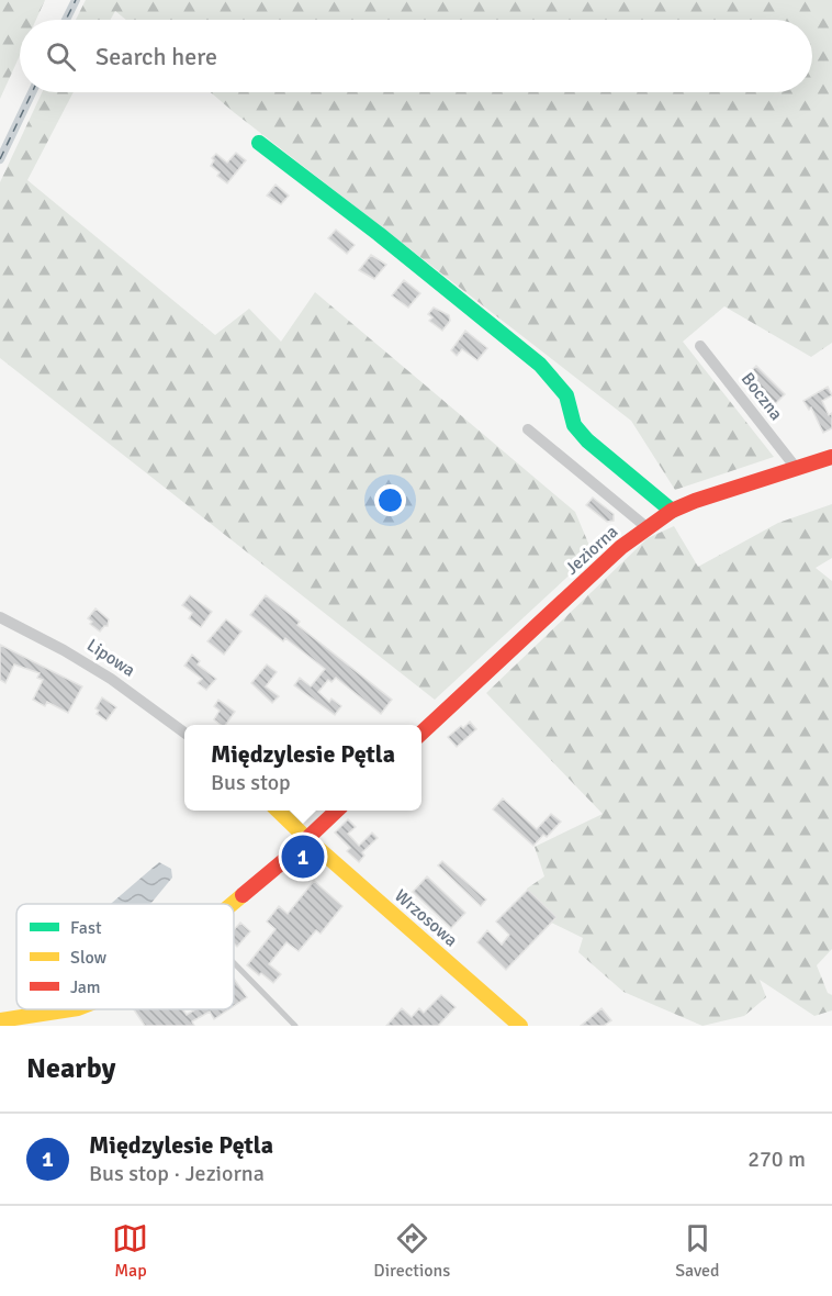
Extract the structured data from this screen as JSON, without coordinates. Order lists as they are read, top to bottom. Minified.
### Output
{"streets":{"street":["Boczna","Jeziorna","Lipowa","Wrzosowa"]},"crossings":[["Boczna","Jeziorna"]],"legend":["Fast","Slow","Jam"],"page":{"search":"Search here","popup":["Międzylesie Pętla","Bus stop"],"pins":"1","heading":"Nearby","list":[{"mark":"1","name":"Międzylesie Pętla","note":"Bus stop · Jeziorna","value":"270 m"}],"nav":["Map","Directions","Saved"]}}
